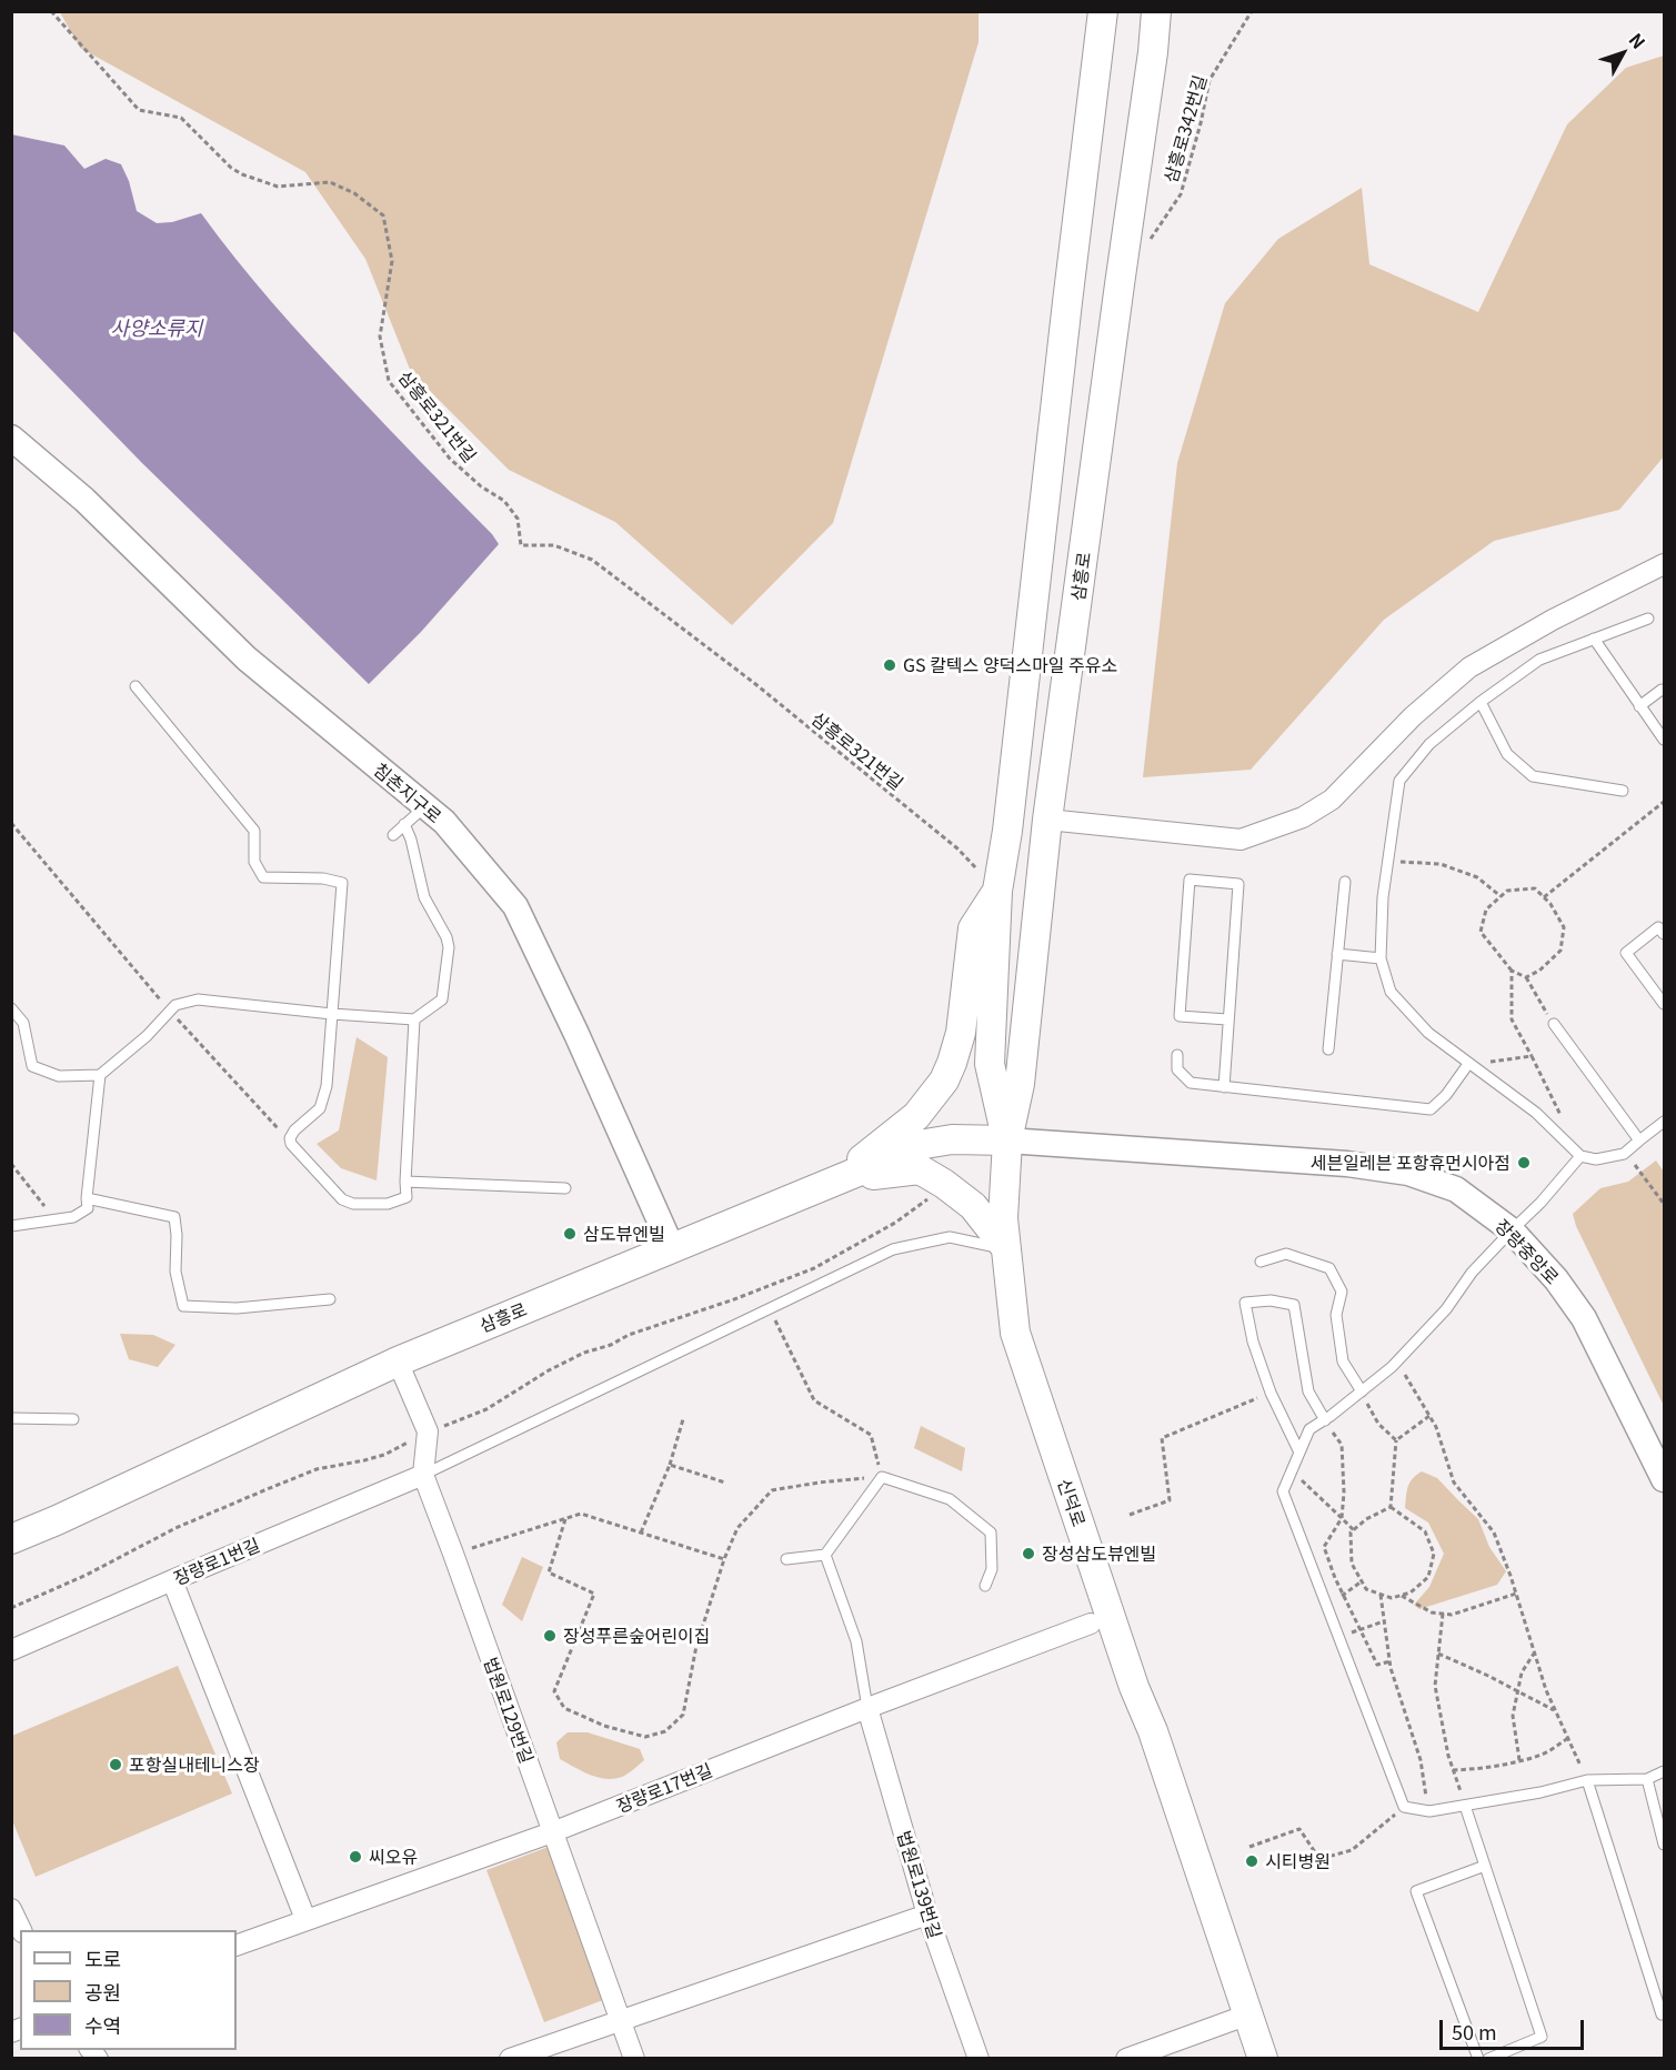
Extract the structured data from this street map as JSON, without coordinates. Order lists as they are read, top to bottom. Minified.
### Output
{"streets":{"main road":["삼흥로","신덕로"],"street":["침촌지구로","장량중앙로","장량로1번길","법원로129번길","장량로17번길","법원로139번길"],"path":["삼흥로342번길","삼흥로321번길"]},"crossings":[["삼흥로","침촌지구로"],["삼흥로","장량중앙로"],["삼흥로","신덕로"],["삼흥로","법원로129번길"],["장량중앙로","신덕로"],["장량로1번길","법원로129번길"],["법원로129번길","장량로17번길"],["장량로17번길","법원로139번길"]],"water":["사양소류지"],"places":["GS 칼텍스 양덕스마일 주유소","세븐일레븐 포항휴먼시아점","삼도뷰엔빌","장성삼도뷰엔빌","장성푸른숲어린이집","포항실내테니스장","씨오유","시티병원"],"legend":["도로","공원","수역"],"scale_bar":"50 m","north":"top right"}
